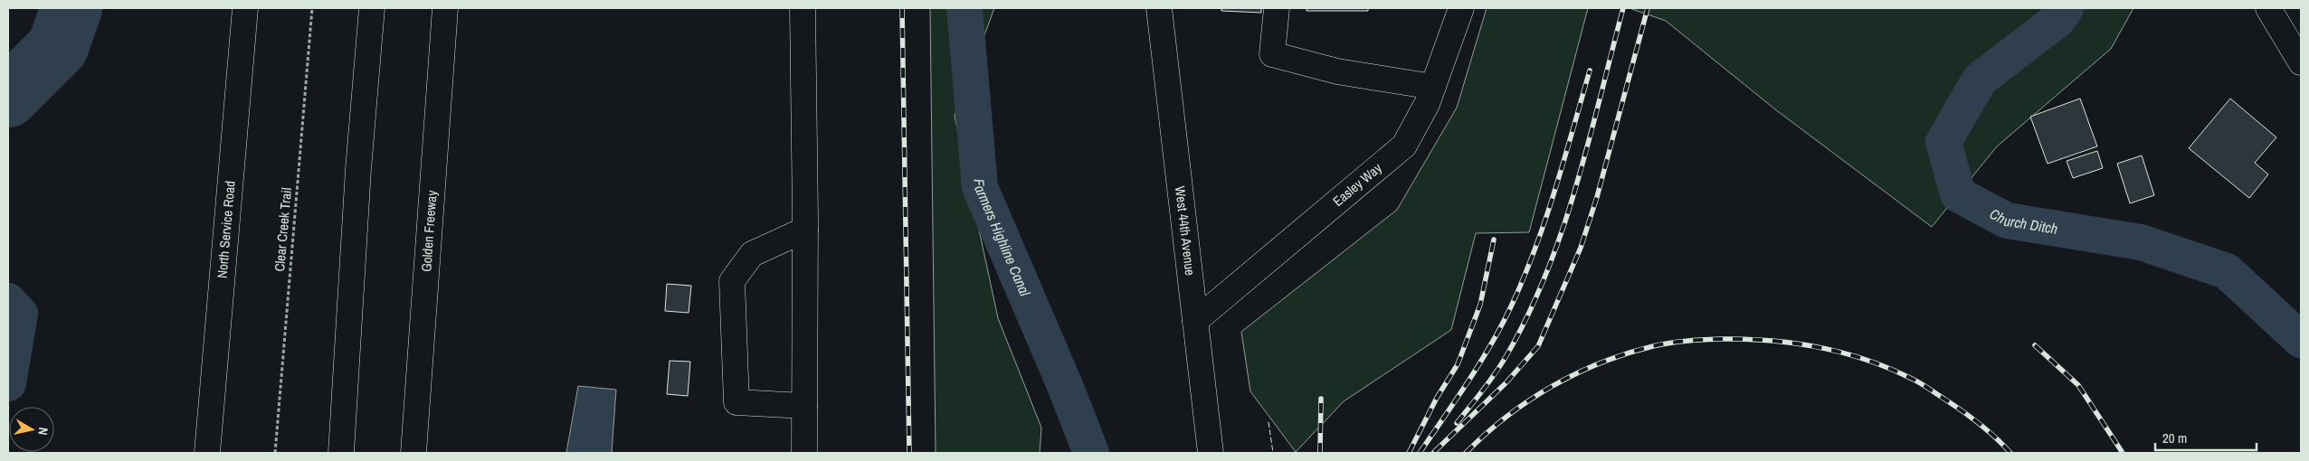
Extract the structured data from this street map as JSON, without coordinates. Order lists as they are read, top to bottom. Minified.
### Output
{"streets":{"main road":["Easley Way","North Service Road","Golden Freeway","West 44th Avenue"],"path":["Clear Creek Trail"]},"crossings":[["Easley Way","West 44th Avenue"]],"water":["Church Ditch","Farmers Highline Canal"],"scale_bar":"20 m","north":"right"}
